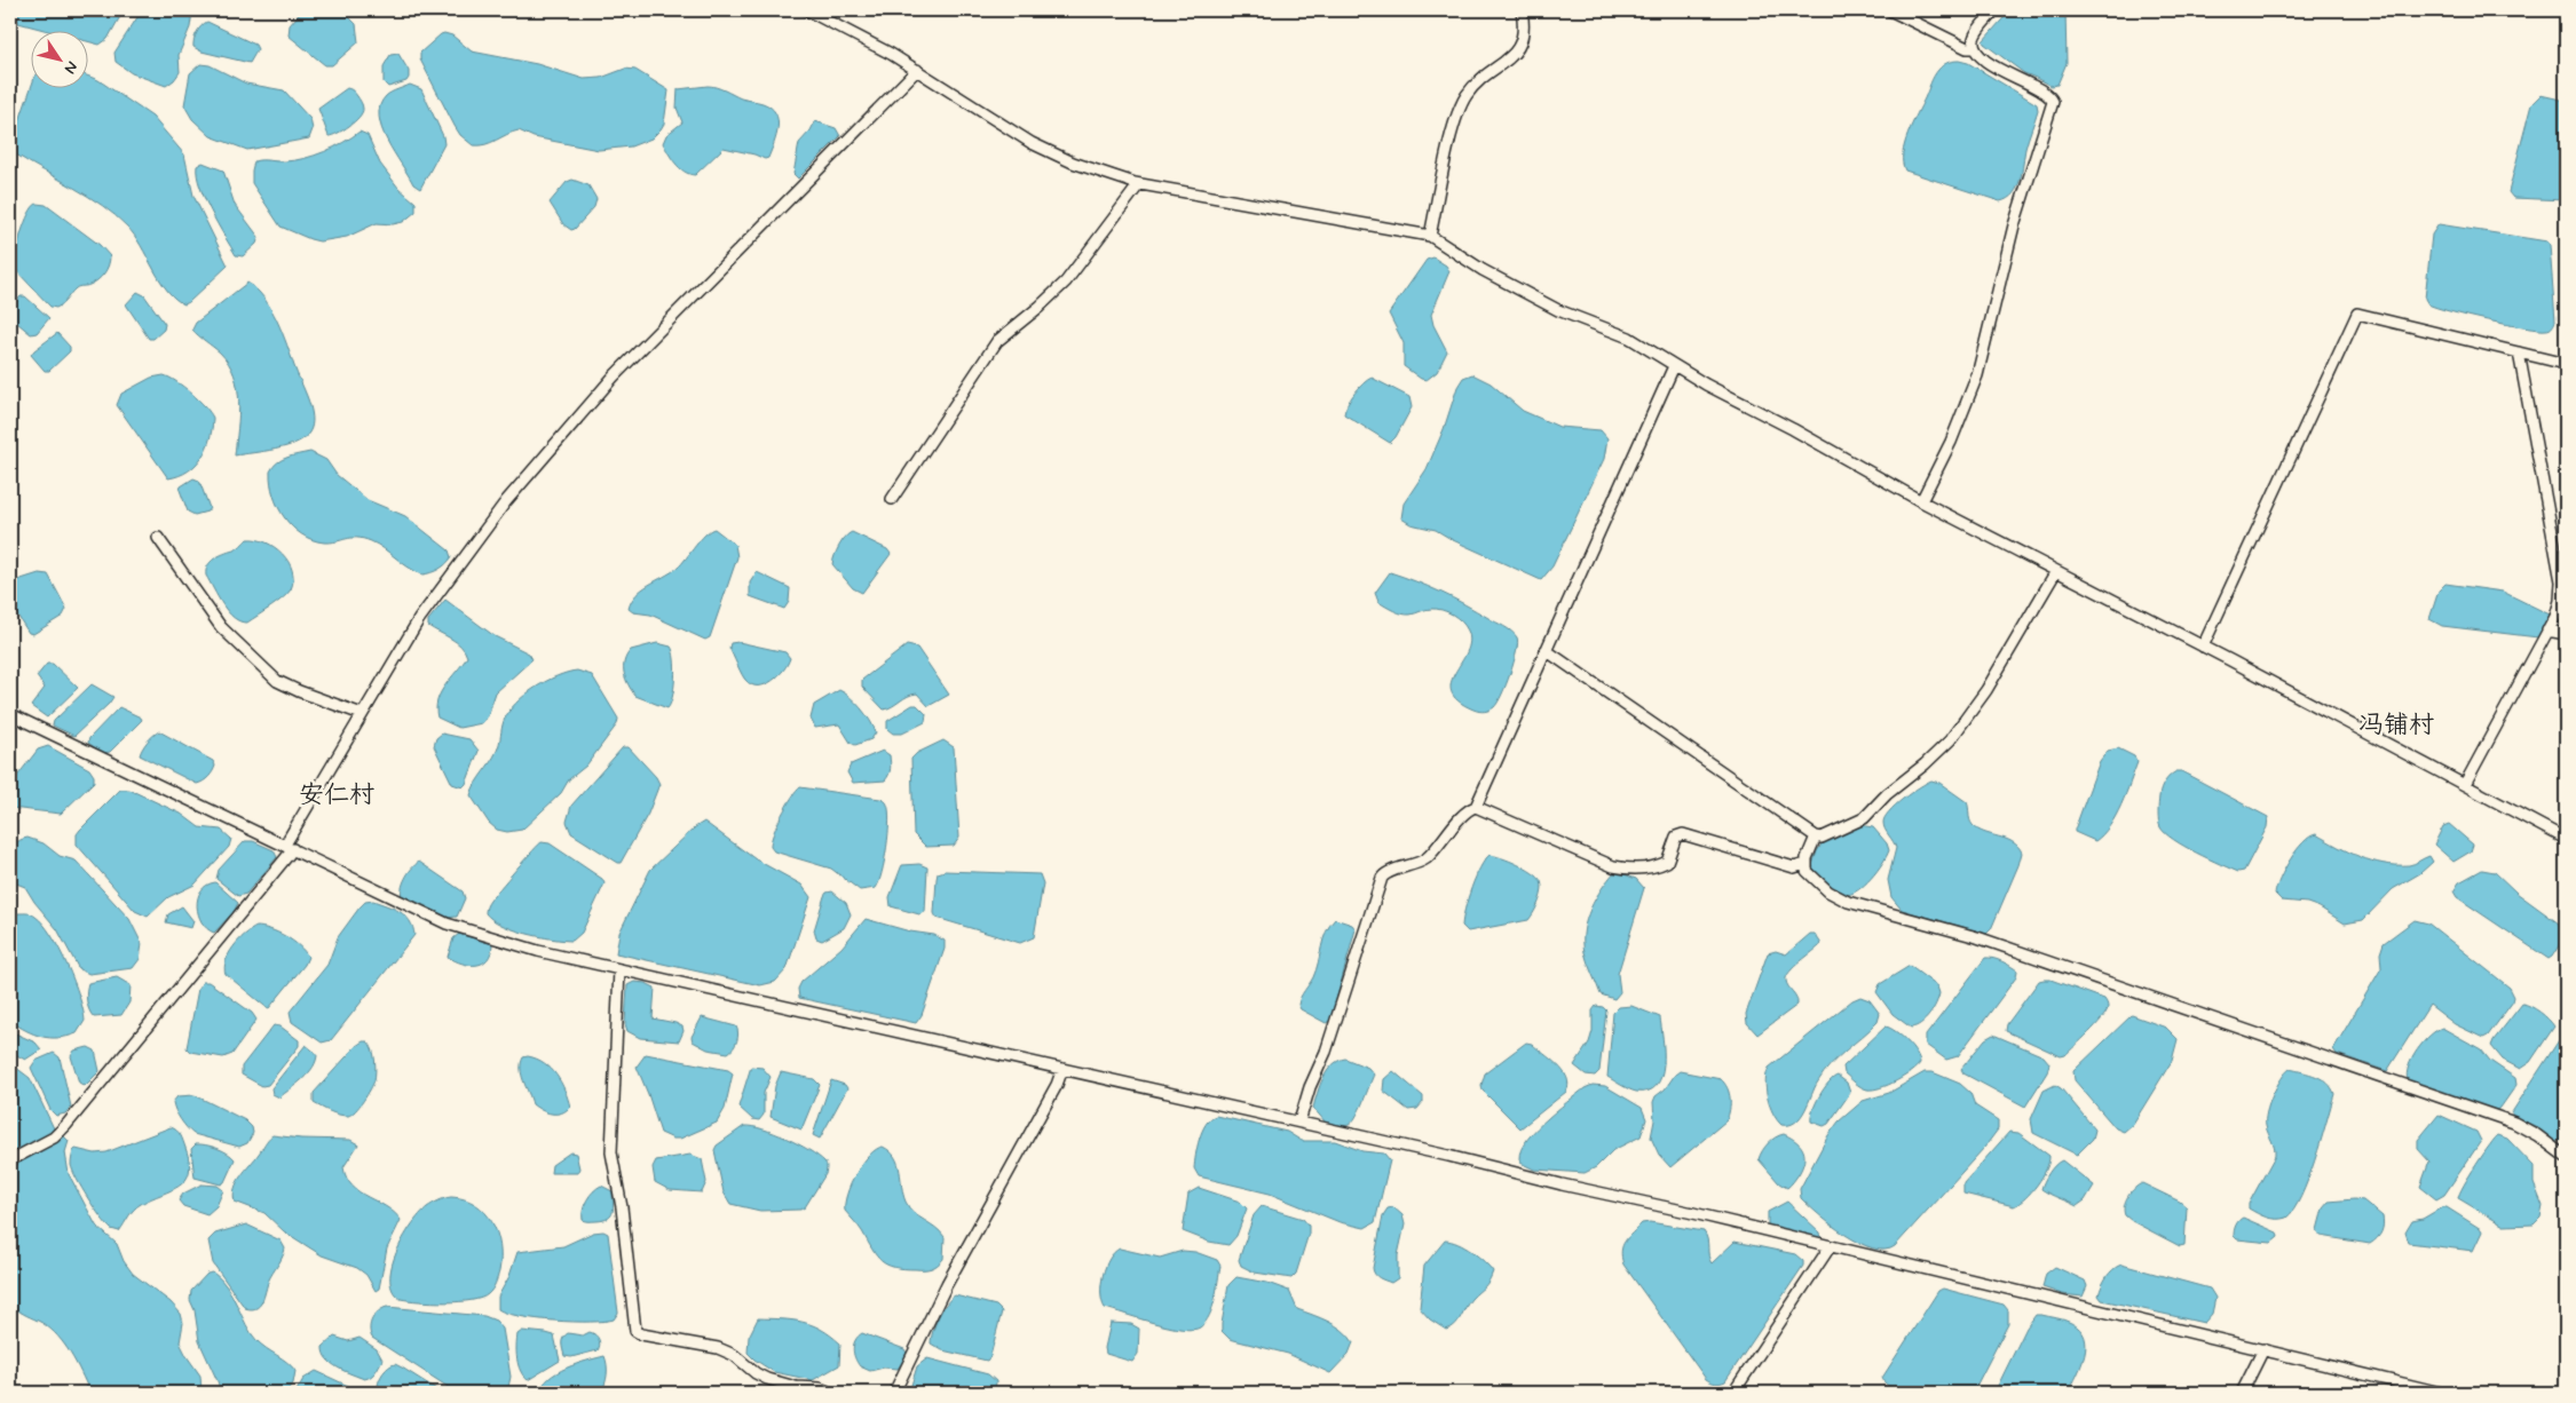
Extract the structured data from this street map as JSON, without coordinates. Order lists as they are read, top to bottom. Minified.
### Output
{"districts":["冯铺村","安仁村"],"north":"bottom right"}
